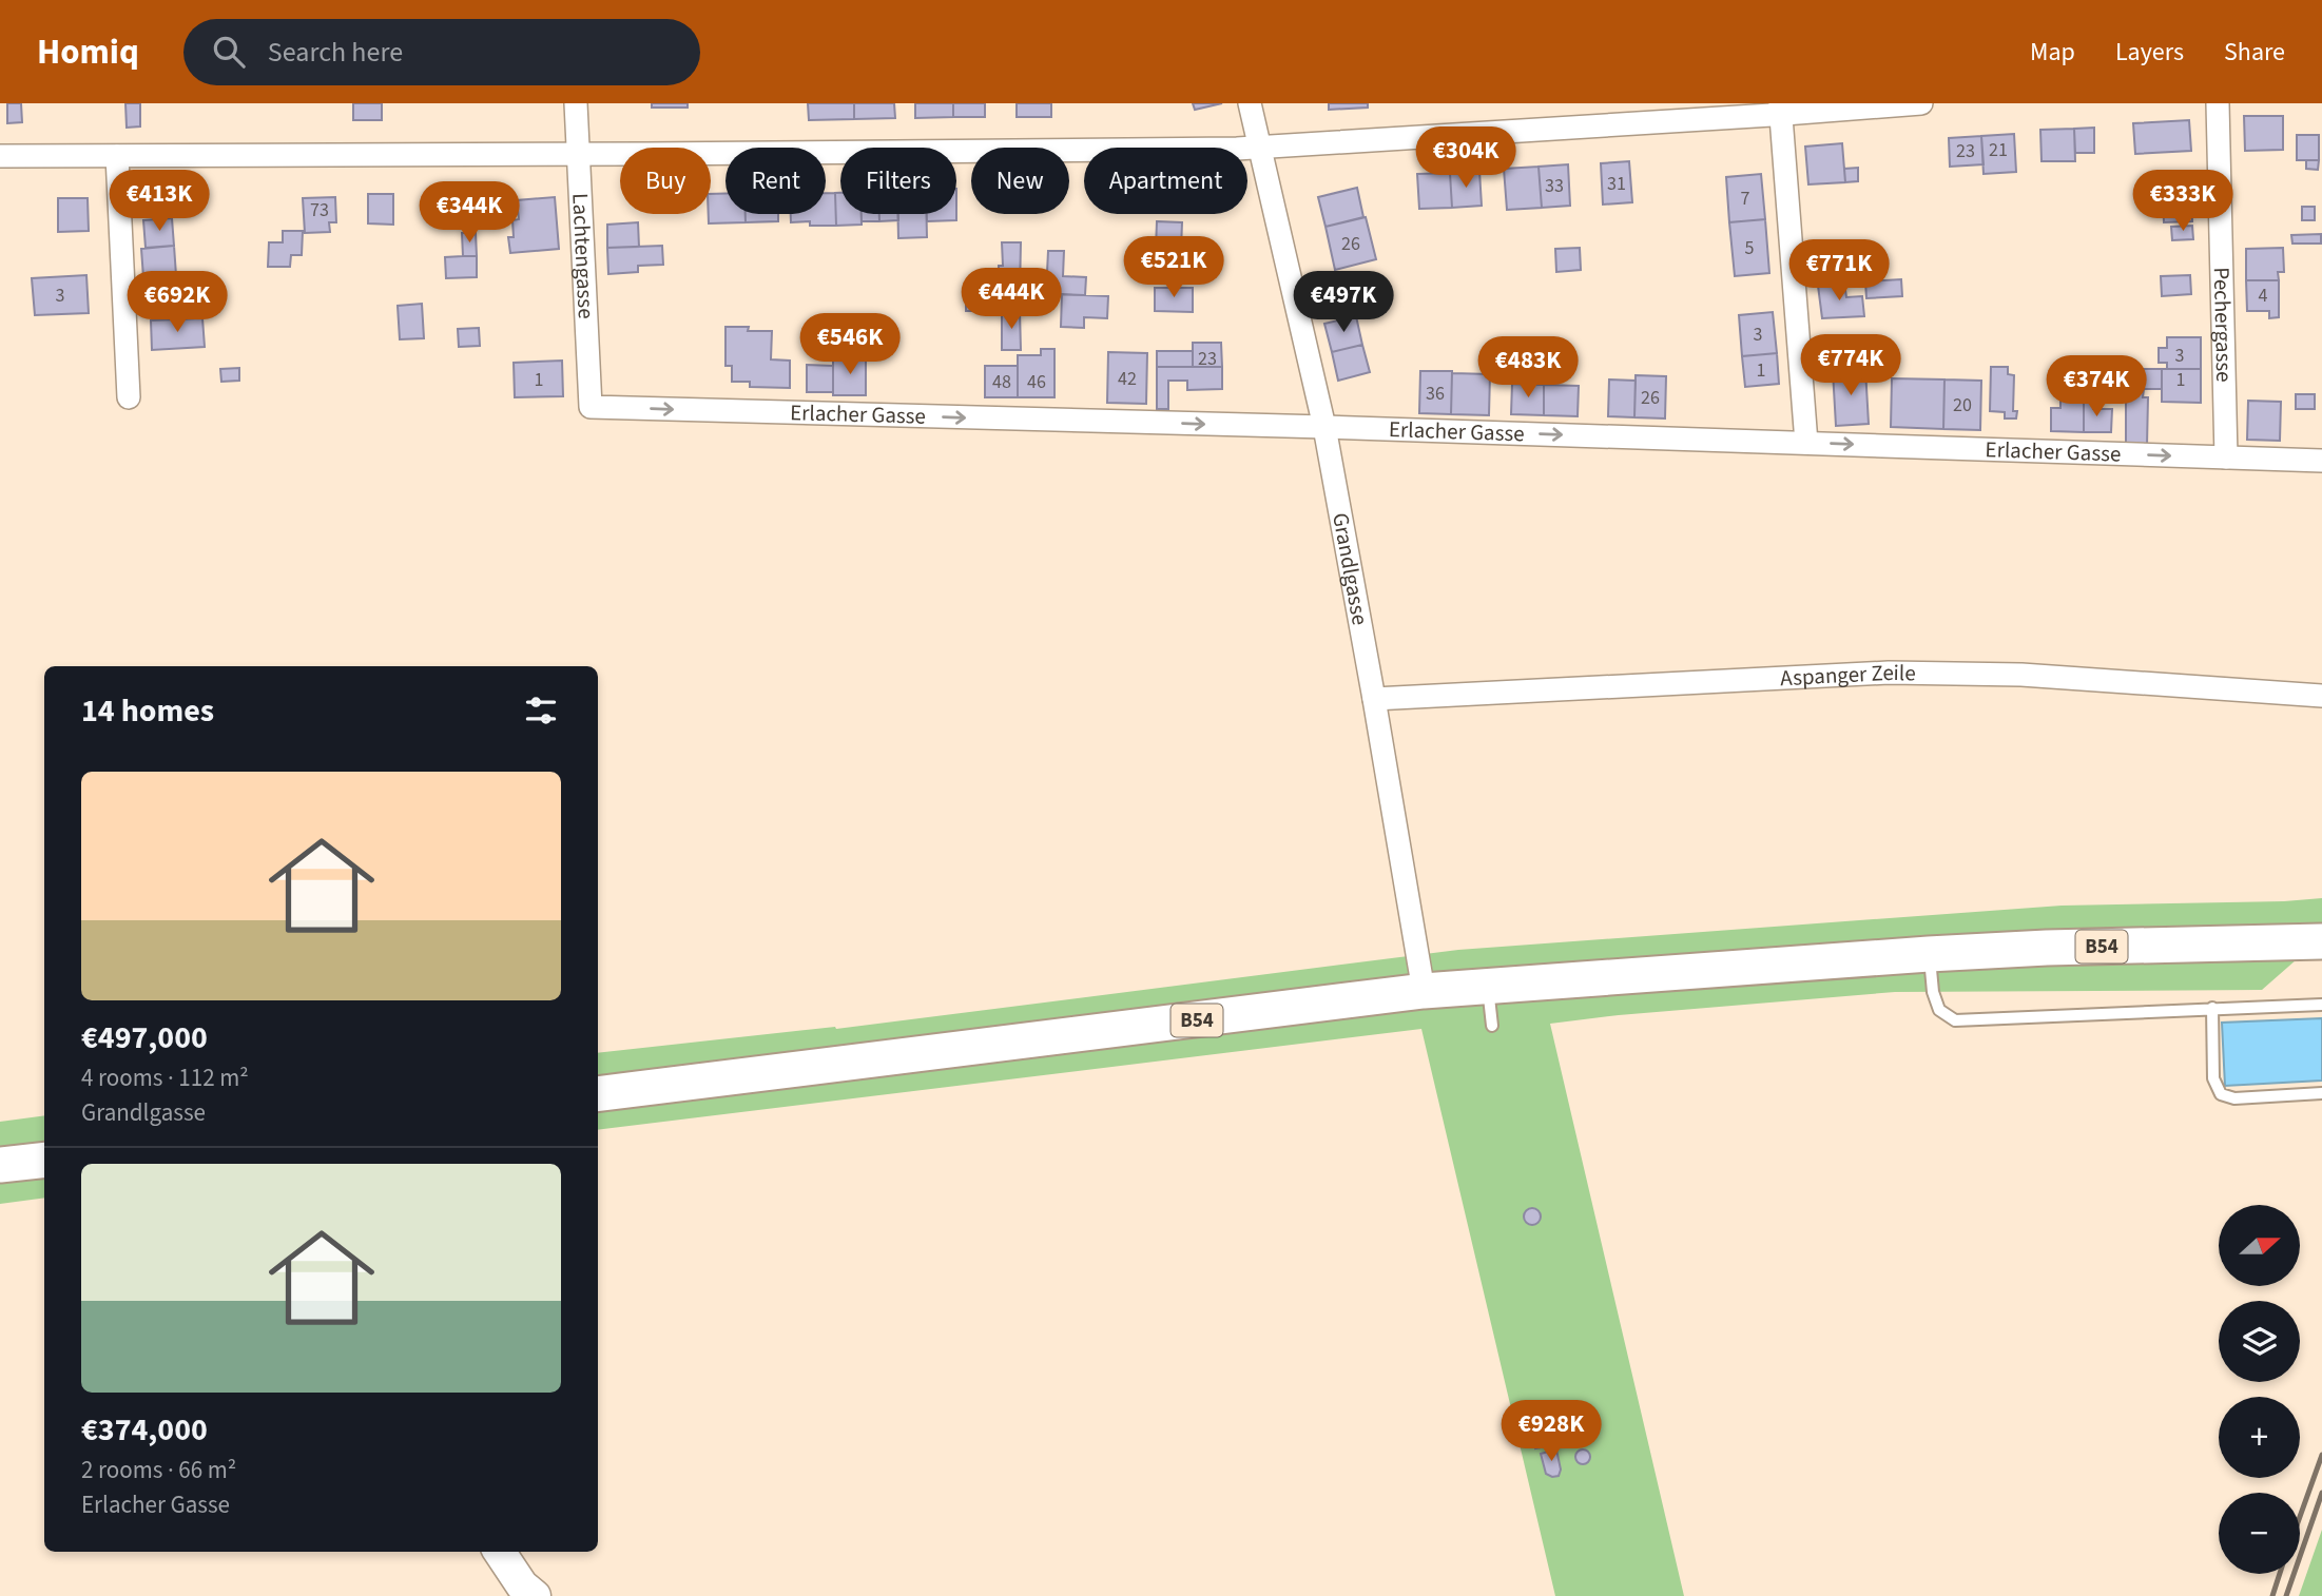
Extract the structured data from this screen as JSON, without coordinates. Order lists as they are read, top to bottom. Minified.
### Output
{"streets":{"main road":["B54"],"street":["Lachtengasse","Pechergasse","Erlacher Gasse","Grandlgasse","Aspanger Zeile"]},"crossings":[["Lachtengasse","Erlacher Gasse"],["Pechergasse","Erlacher Gasse"],["Erlacher Gasse","Grandlgasse"],["Grandlgasse","Aspanger Zeile"],["Grandlgasse","B54"]],"one_way":["Erlacher Gasse"],"house_numbers":["21","23","31","33","7","73","26","5","3","4","3","3","23","1","42","1","1","48","46","36","26","20"],"north":"right","page":{"header":"Homiq","search":"Search here","nav":["Map","Layers","Share"],"price":["€304K","€413K","€333K","€344K","€521K","€771K","€444K","€692K","€497K","€546K","€774K","€483K","€374K","€928K"],"chip":["Buy","Rent","Filters","New","Apartment"],"heading":"14 homes","list":[{"name":"€497,000","note":"4 rooms · 112 m² · Grandlgasse"},{"name":"€374,000","note":"2 rooms · 66 m² · Erlacher Gasse"}],"map_buttons":["+","−"]}}
